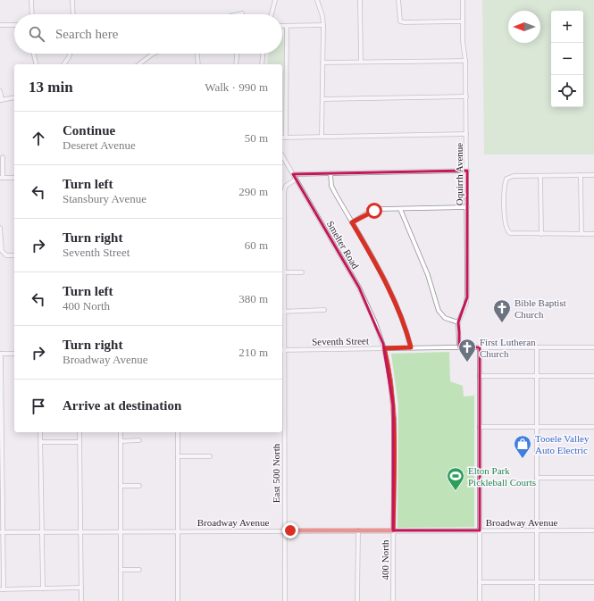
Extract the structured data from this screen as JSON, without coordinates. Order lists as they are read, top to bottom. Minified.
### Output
{"streets":{"street":["Oquirrh Avenue","Smelter Road","Seventh Street","East 500 North","Broadway Avenue","400 North"]},"crossings":[["Oquirrh Avenue","Seventh Street"],["Smelter Road","Seventh Street"],["Smelter Road","East 500 North"],["Smelter Road","400 North"],["Seventh Street","East 500 North"],["Seventh Street","400 North"],["East 500 North","Broadway Avenue"],["Broadway Avenue","400 North"]],"places":{"church":["Bible Baptist Church","First Lutheran Church"],"shop":["Tooele Valley Auto Electric"],"sports":["Elton Park Pickleball Courts"]},"north":"left","page":{"map_buttons":["+","−"],"search":"Search here","heading":["13 min","Walk · 990 m"],"list":[["Continue","Deseret Avenue","50 m"],["Turn left","Stansbury Avenue","290 m"],["Turn right","Seventh Street","60 m"],["Turn left","400 North","380 m"],["Turn right","Broadway Avenue","210 m"],"Arrive at destination"]}}
